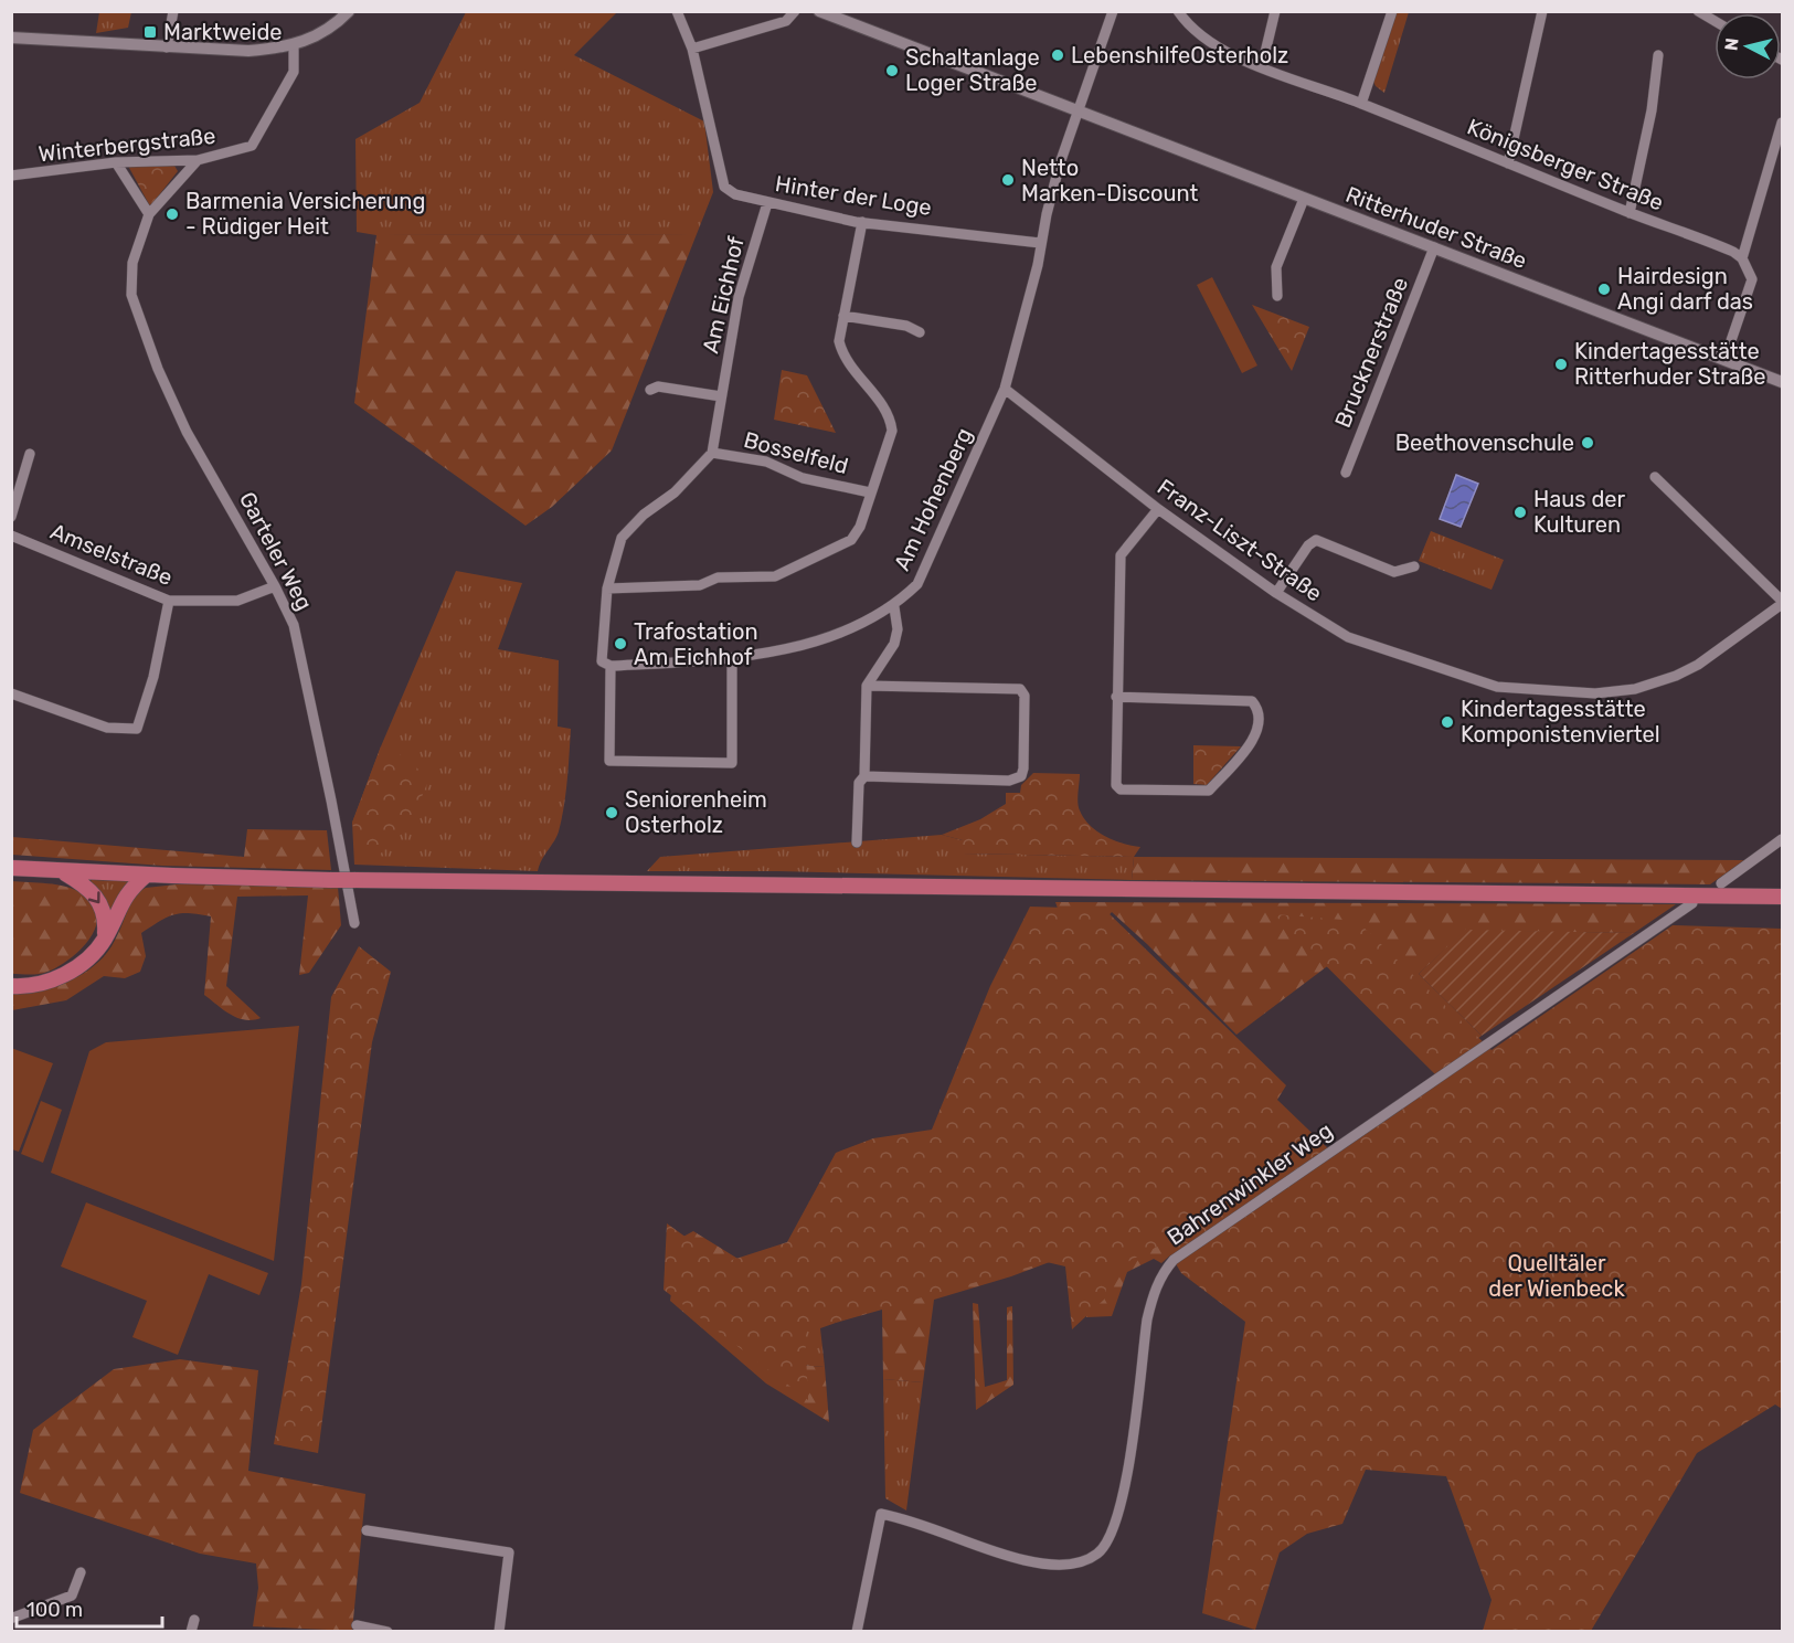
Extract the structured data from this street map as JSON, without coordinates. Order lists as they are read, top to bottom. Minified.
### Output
{"streets":{"street":["Winterbergstraße","Königsberger Straße","Hinter der Loge","Ritterhuder Straße","Am Eichhof","Brucknerstraße","Bosselfeld","Am Hohenberg","Franz-Liszt-Straße","Garteler Weg","Amselstraße","Bahrenwinkler Weg"]},"crossings":[["Winterbergstraße","Garteler Weg"],["Hinter der Loge","Am Eichhof"],["Hinter der Loge","Am Hohenberg"],["Ritterhuder Straße","Brucknerstraße"],["Ritterhuder Straße","Am Hohenberg"],["Am Eichhof","Bosselfeld"],["Am Hohenberg","Franz-Liszt-Straße"],["Garteler Weg","Amselstraße"]],"parks":["Quelltäler der Wienbeck"],"places":{"transit":["Marktweide"],"other":["LebenshilfeOsterholz","Schaltanlage Loger Straße","Netto Marken-Discount","Barmenia Versicherung - Rüdiger Heit","Hairdesign Angi darf das","Kindertagesstätte Ritterhuder Straße","Beethovenschule","Haus der Kulturen","Trafostation Am Eichhof","Kindertagesstätte Komponistenviertel","Seniorenheim Osterholz"]},"scale_bar":"100 m","north":"left"}
